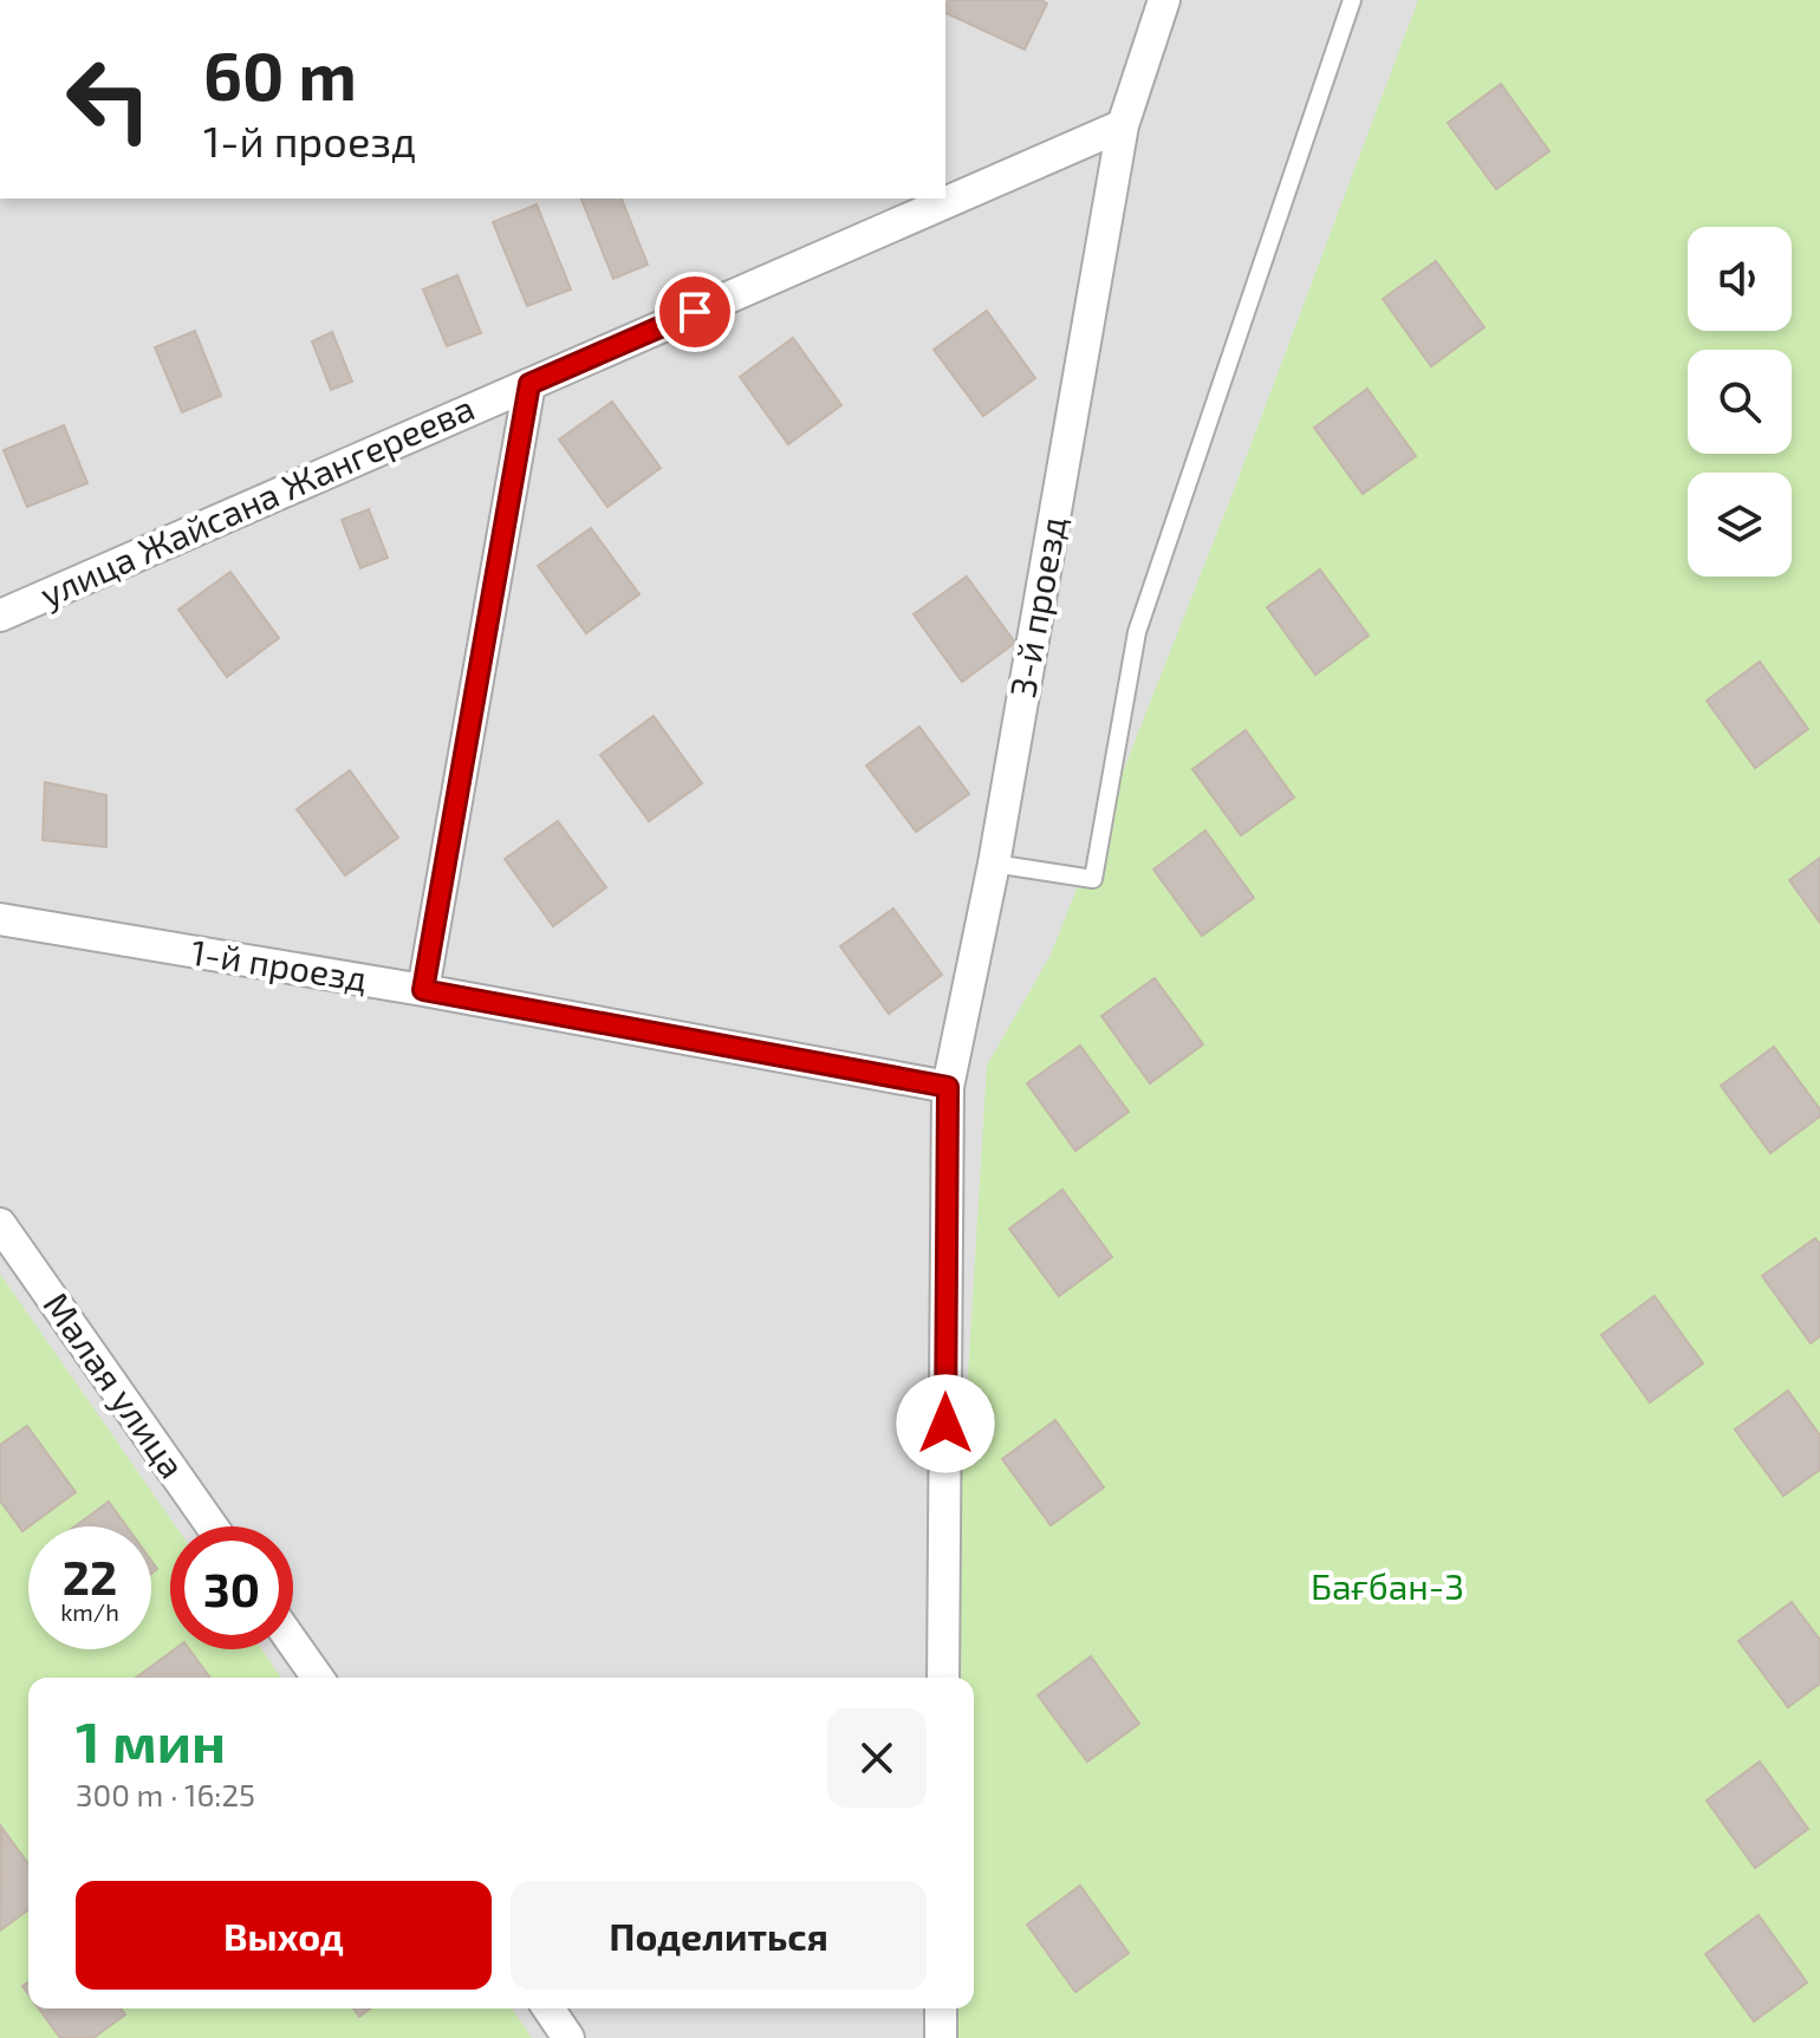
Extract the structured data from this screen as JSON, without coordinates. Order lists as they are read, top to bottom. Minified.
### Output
{"streets":{"street":["улица Жайсана Жангереева","3-й проезд","1-й проезд","Малая улица"]},"crossings":[["улица Жайсана Жангереева","3-й проезд"],["3-й проезд","1-й проезд"]],"parks":["Бағбан-3"],"page":{"turn":["60 m","1-й проезд"],"speed":"22 km/h","limit":"30","heading":["1 мин","300 m · 16:25"],"buttons":["Выход","Поделиться"]}}
